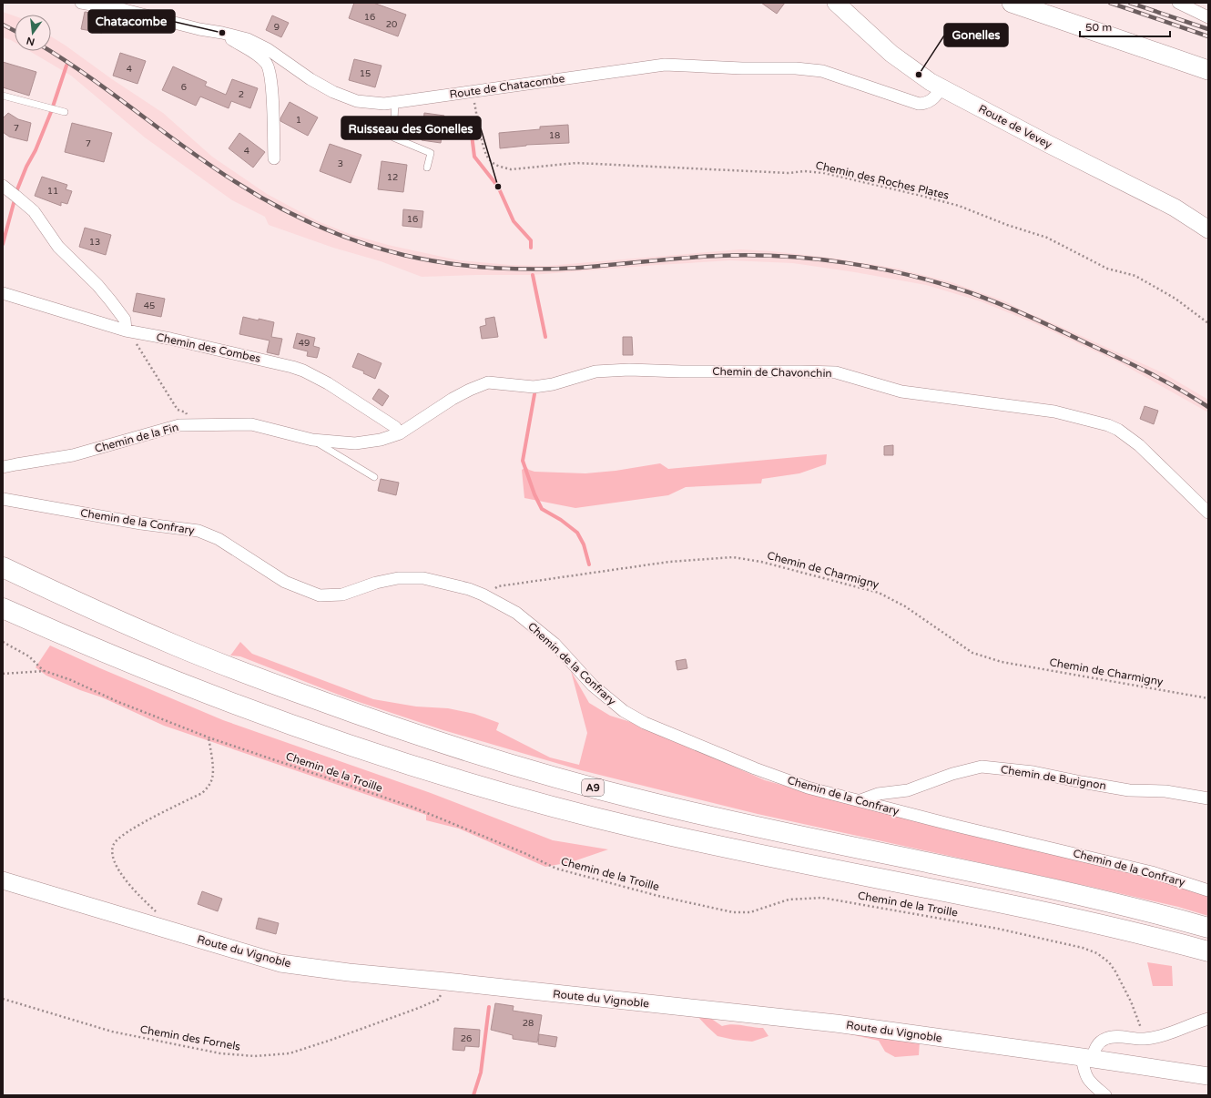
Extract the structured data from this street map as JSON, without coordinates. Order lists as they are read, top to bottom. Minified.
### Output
{"streets":{"highway":["A9"],"street":["Route de Chatacombe","Route de Vevey","Chemin des Combes","Chemin de Chavonchin","Chemin de la Fin","Chemin de la Confrary","Chemin de Burignon","Route du Vignoble"],"path":["Chemin des Roches Plates","Chemin de Charmigny","Chemin de la Troille","Chemin des Fornels"]},"crossings":[["Route de Chatacombe","Route de Vevey"],["Route de Chatacombe","Chemin des Roches Plates"],["Chemin des Combes","Chemin de Chavonchin"],["Chemin des Combes","Chemin de la Fin"],["Chemin de Chavonchin","Chemin de la Fin"],["Chemin de la Confrary","Chemin de Charmigny"],["Chemin de la Confrary","Chemin de Burignon"],["Route du Vignoble","Chemin des Fornels"]],"places":["Chatacombe","Gonelles","Ruisseau des Gonelles"],"house_numbers":["16","20","9","4","15","6","2","1","7","18","7","4","3","12","11","16","13","45","49","28","26"],"scale_bar":"50 m","north":"bottom"}
